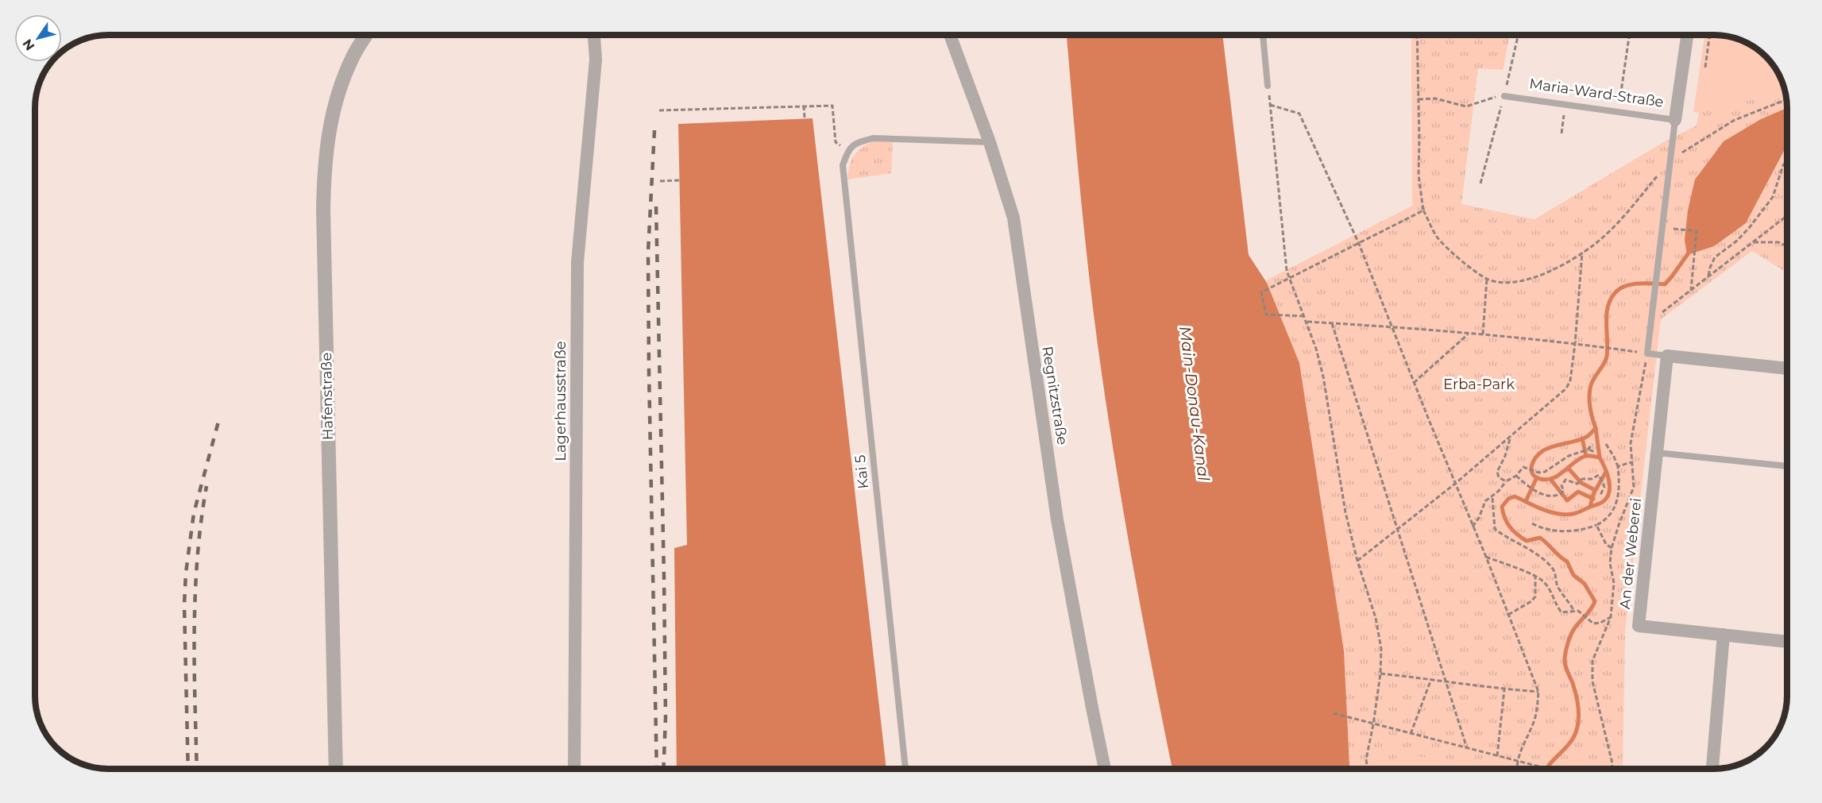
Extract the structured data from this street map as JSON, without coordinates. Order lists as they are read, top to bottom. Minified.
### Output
{"streets":{"street":["Maria-Ward-Straße","Regnitzstraße","Hafenstraße","Lagerhausstraße","An der Weberei"],"lane":["Kai 5"]},"water":["Main-Donau-Kanal"],"parks":["Erba-Park"],"north":"bottom left"}
